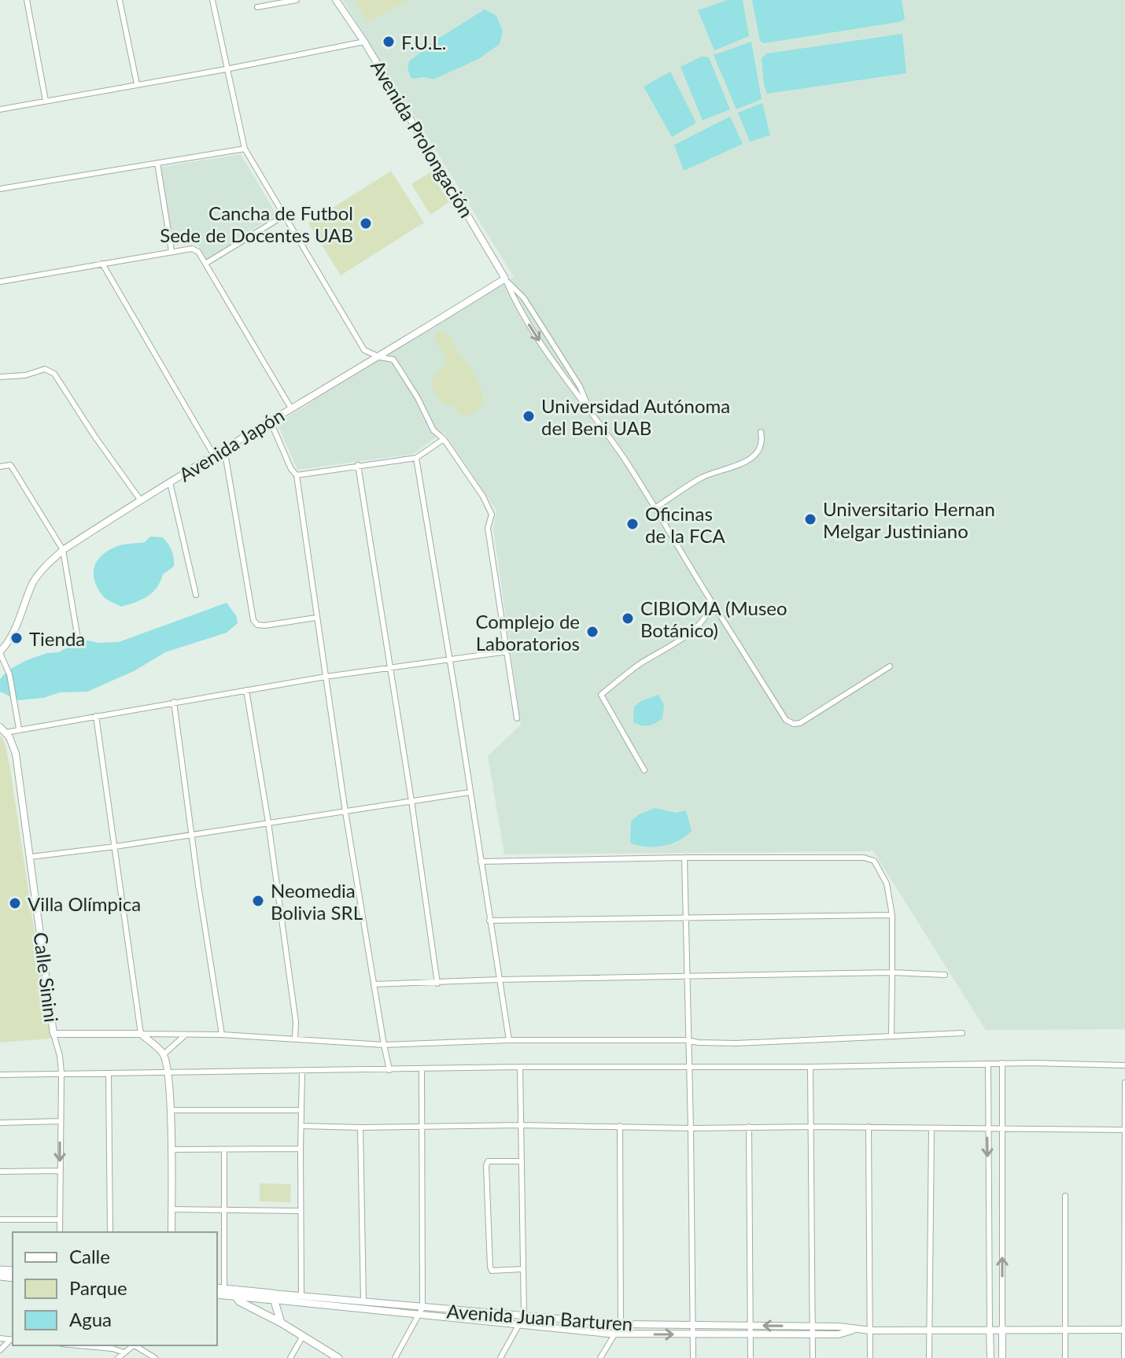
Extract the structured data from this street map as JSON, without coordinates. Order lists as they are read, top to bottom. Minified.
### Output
{"streets":{"main road":["Avenida Juan Barturen"],"street":["Avenida Prolongación","Avenida Japón","Calle Sinini"]},"crossings":[["Avenida Prolongación","Avenida Japón"]],"places":["F.U.L.","Cancha de Futbol Sede de Docentes UAB","Universidad Autónoma del Beni UAB","Universitario Hernan Melgar Justiniano","Oficinas de la FCA","CIBIOMA (Museo Botánico)","Complejo de Laboratorios","Tienda","Neomedia Bolivia SRL","Villa Olímpica"],"legend":["Calle","Parque","Agua"]}
